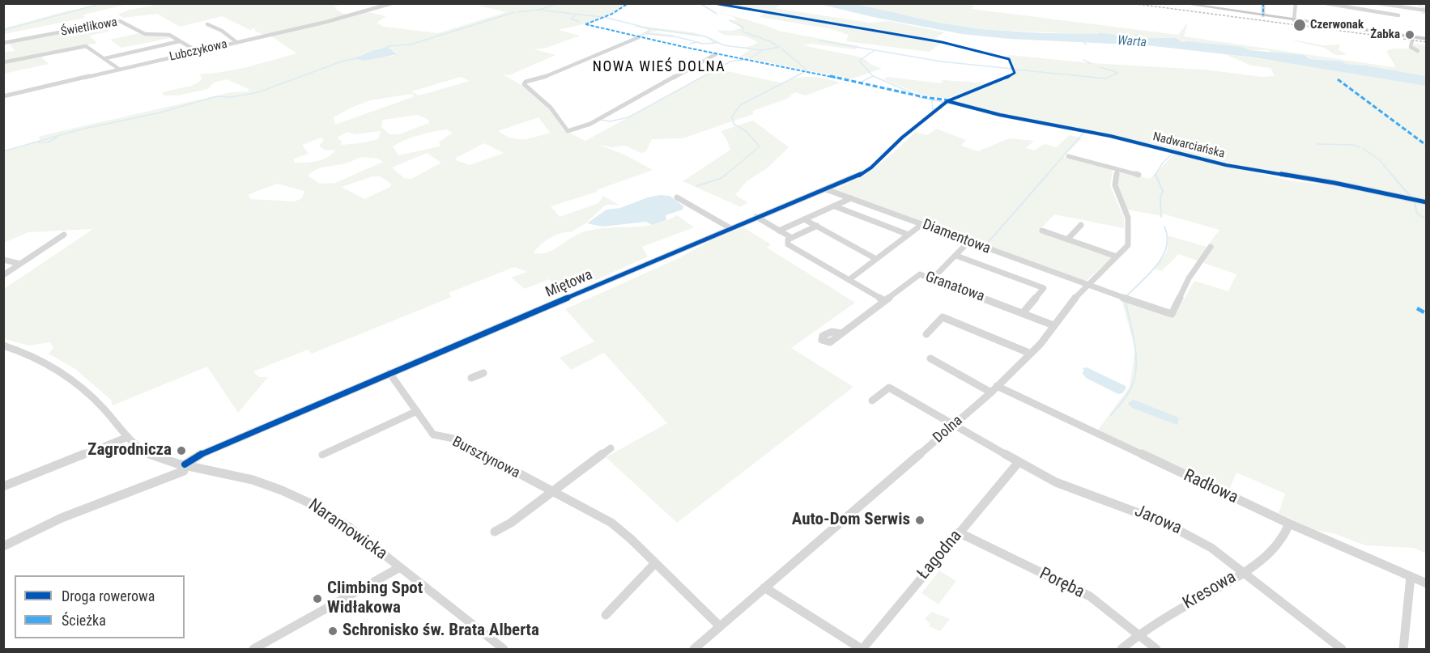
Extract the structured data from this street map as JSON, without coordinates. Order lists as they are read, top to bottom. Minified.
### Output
{"streets":{"street":["Świetlikowa","Lubczykowa","Nadwarciańska","Diamentowa","Miętowa","Granatowa","Dolna","Bursztynowa","Radłowa","Jarowa","Naramowicka","Łagodna","Poręba","Kresowa"]},"crossings":[["Świetlikowa","Lubczykowa"],["Nadwarciańska","Miętowa"],["Diamentowa","Miętowa"],["Diamentowa","Dolna"],["Miętowa","Bursztynowa"],["Miętowa","Naramowicka"],["Granatowa","Dolna"],["Dolna","Bursztynowa"],["Dolna","Radłowa"],["Dolna","Jarowa"],["Radłowa","Kresowa"],["Jarowa","Łagodna"],["Jarowa","Kresowa"],["Łagodna","Poręba"],["Poręba","Kresowa"]],"districts":["NOWA WIEŚ DOLNA"],"water":["Warta"],"places":["Czerwonak","Żabka","Zagrodnicza","Auto-Dom Serwis","Climbing Spot Widłakowa","Schronisko św. Brata Alberta"],"legend":["Droga rowerowa","Ścieżka"]}
